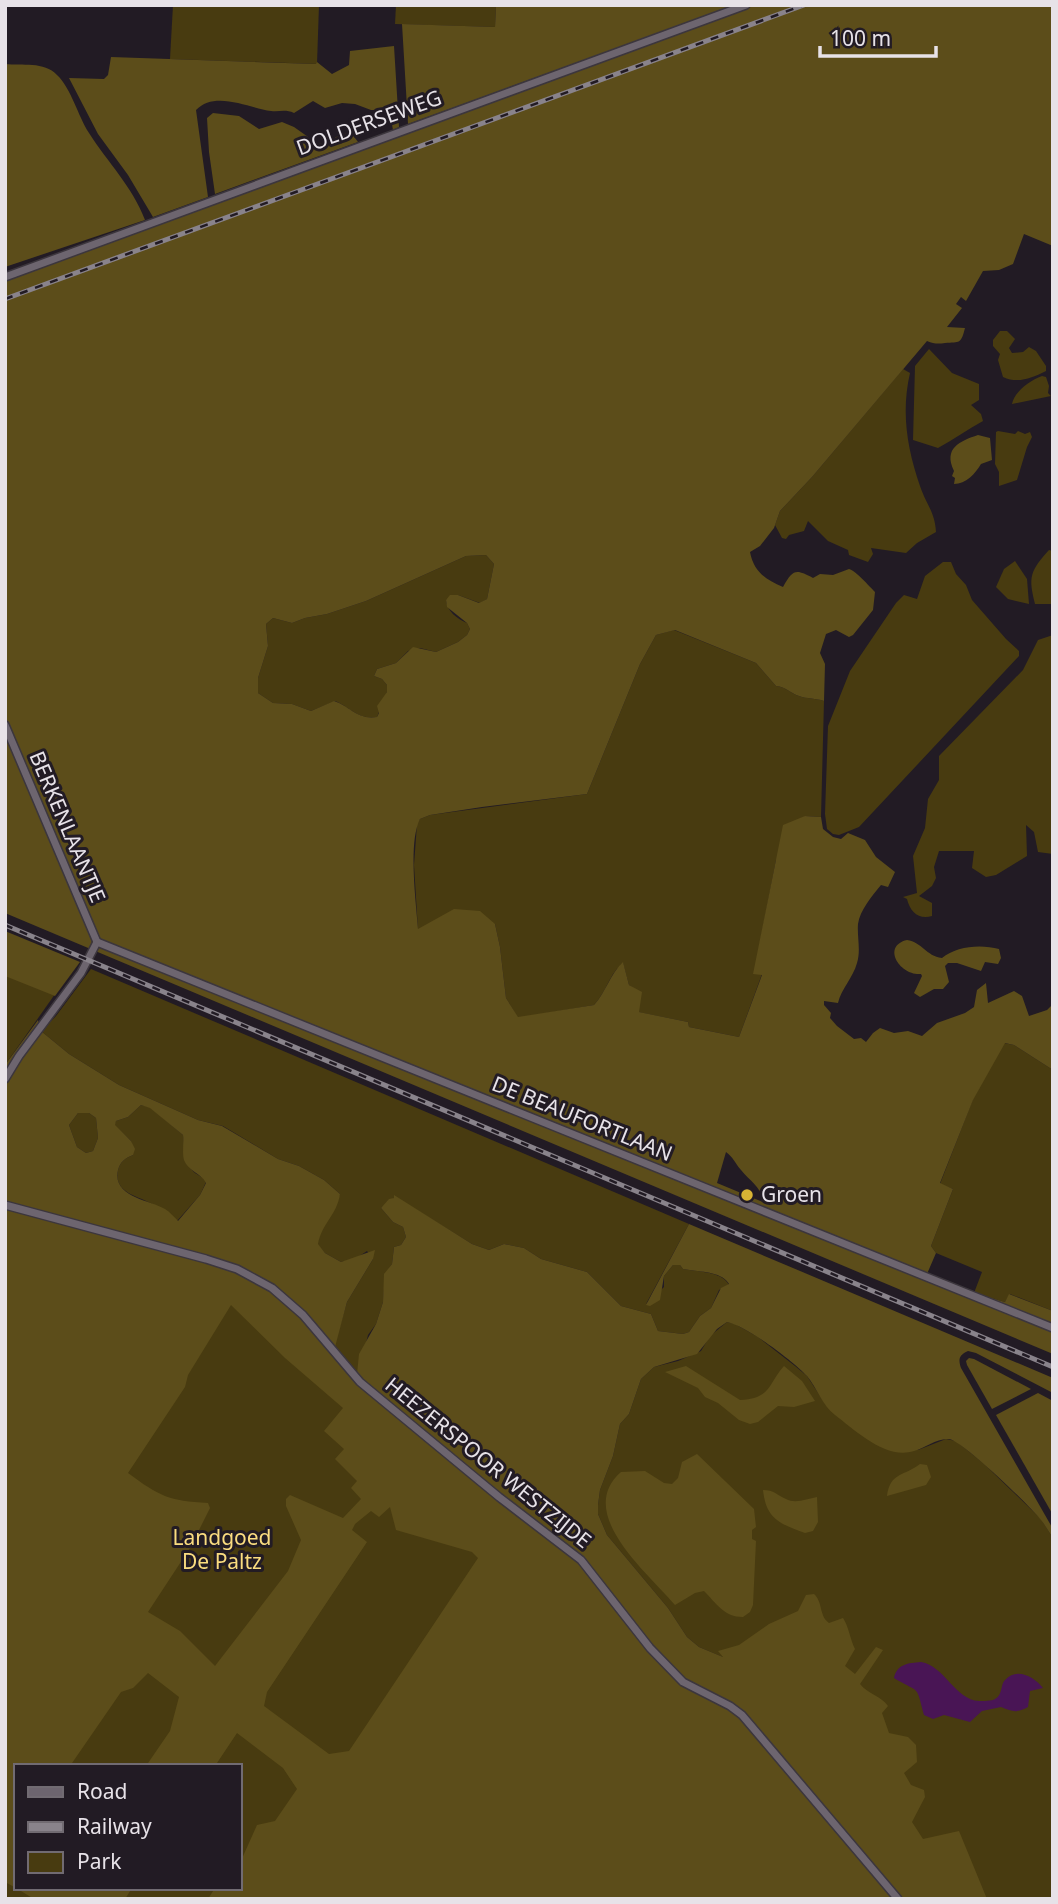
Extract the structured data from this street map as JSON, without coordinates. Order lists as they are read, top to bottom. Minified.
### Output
{"streets":{"street":["DOLDERSEWEG","BERKENLAANTJE","DE BEAUFORTLAAN","HEEZERSPOOR WESTZIJDE"]},"crossings":[["BERKENLAANTJE","DE BEAUFORTLAAN"]],"parks":["Landgoed De Paltz"],"places":["Groen"],"legend":["Road","Railway","Park"],"scale_bar":"100 m"}
